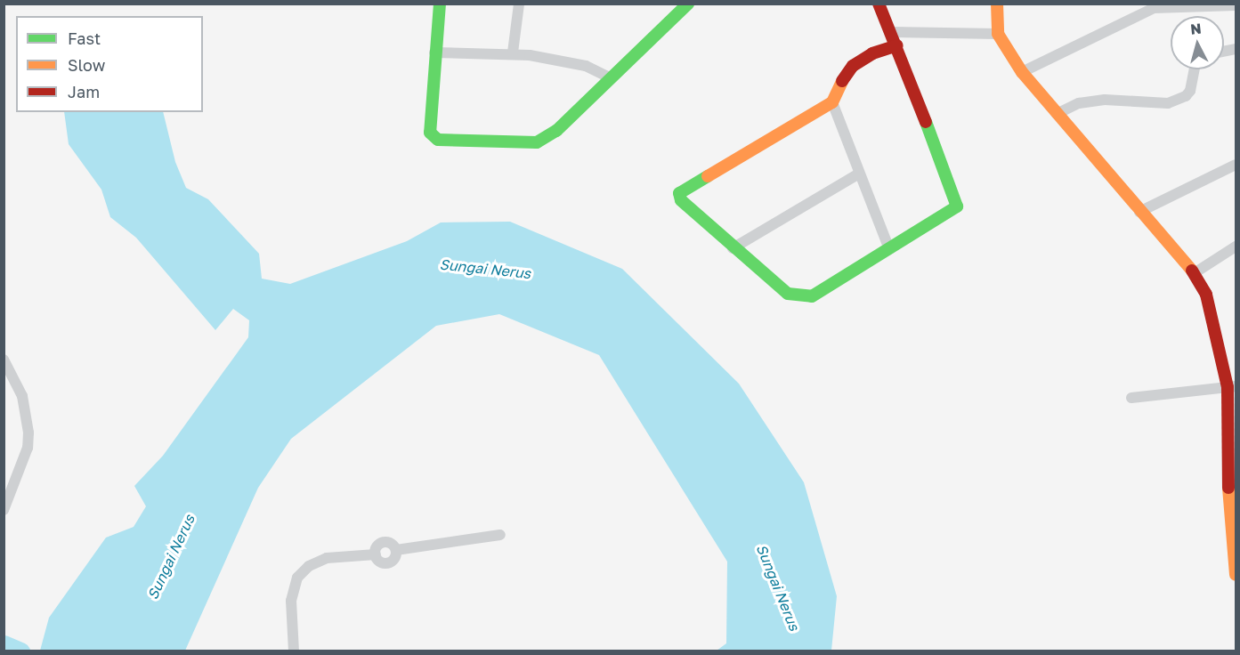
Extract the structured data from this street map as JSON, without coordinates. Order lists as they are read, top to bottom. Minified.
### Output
{"water":["Sungai Nerus"],"legend":["Fast","Slow","Jam"],"north":"top"}
